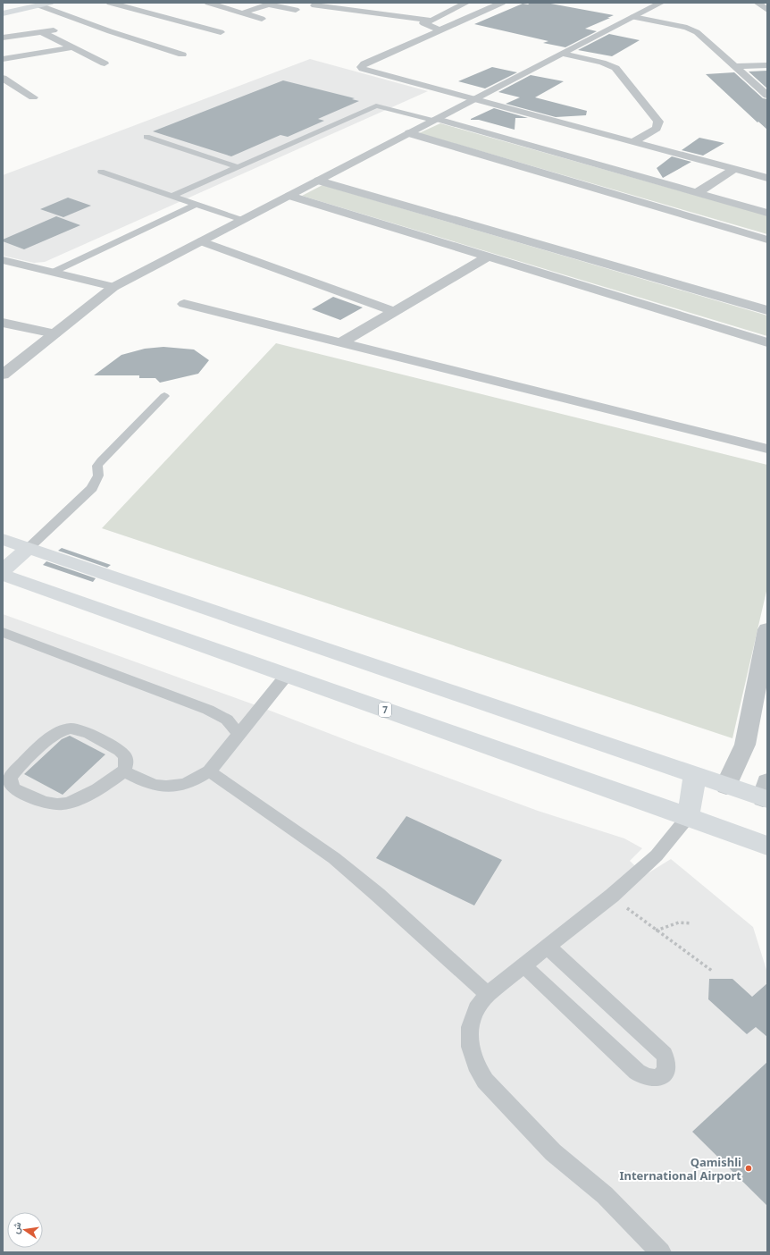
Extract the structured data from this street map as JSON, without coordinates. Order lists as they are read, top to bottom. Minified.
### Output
{"streets":{"main road":["7"]},"places":["Qamishli International Airport"],"north":"left"}
